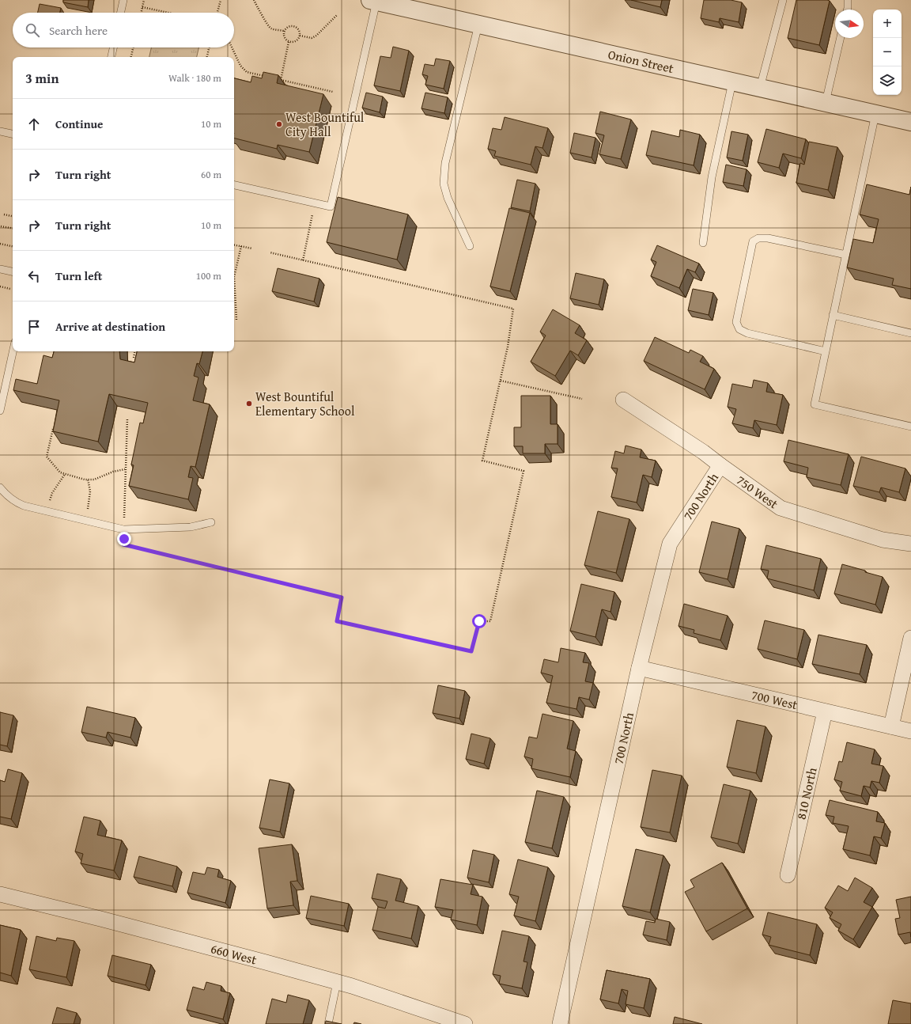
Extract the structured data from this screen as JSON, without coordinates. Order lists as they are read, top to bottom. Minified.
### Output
{"streets":{"street":["Onion Street","750 West","700 North","700 West","810 North","660 West"]},"crossings":[["750 West","700 North"],["700 North","700 West"],["700 West","810 North"]],"places":["West Bountiful City Hall","West Bountiful Elementary School"],"north":"right","page":{"map_buttons":["+","−"],"search":"Search here","heading":["3 min","Walk · 180 m"],"list":[["Continue","10 m"],["Turn right","60 m"],["Turn right","10 m"],["Turn left","100 m"],"Arrive at destination"]}}
